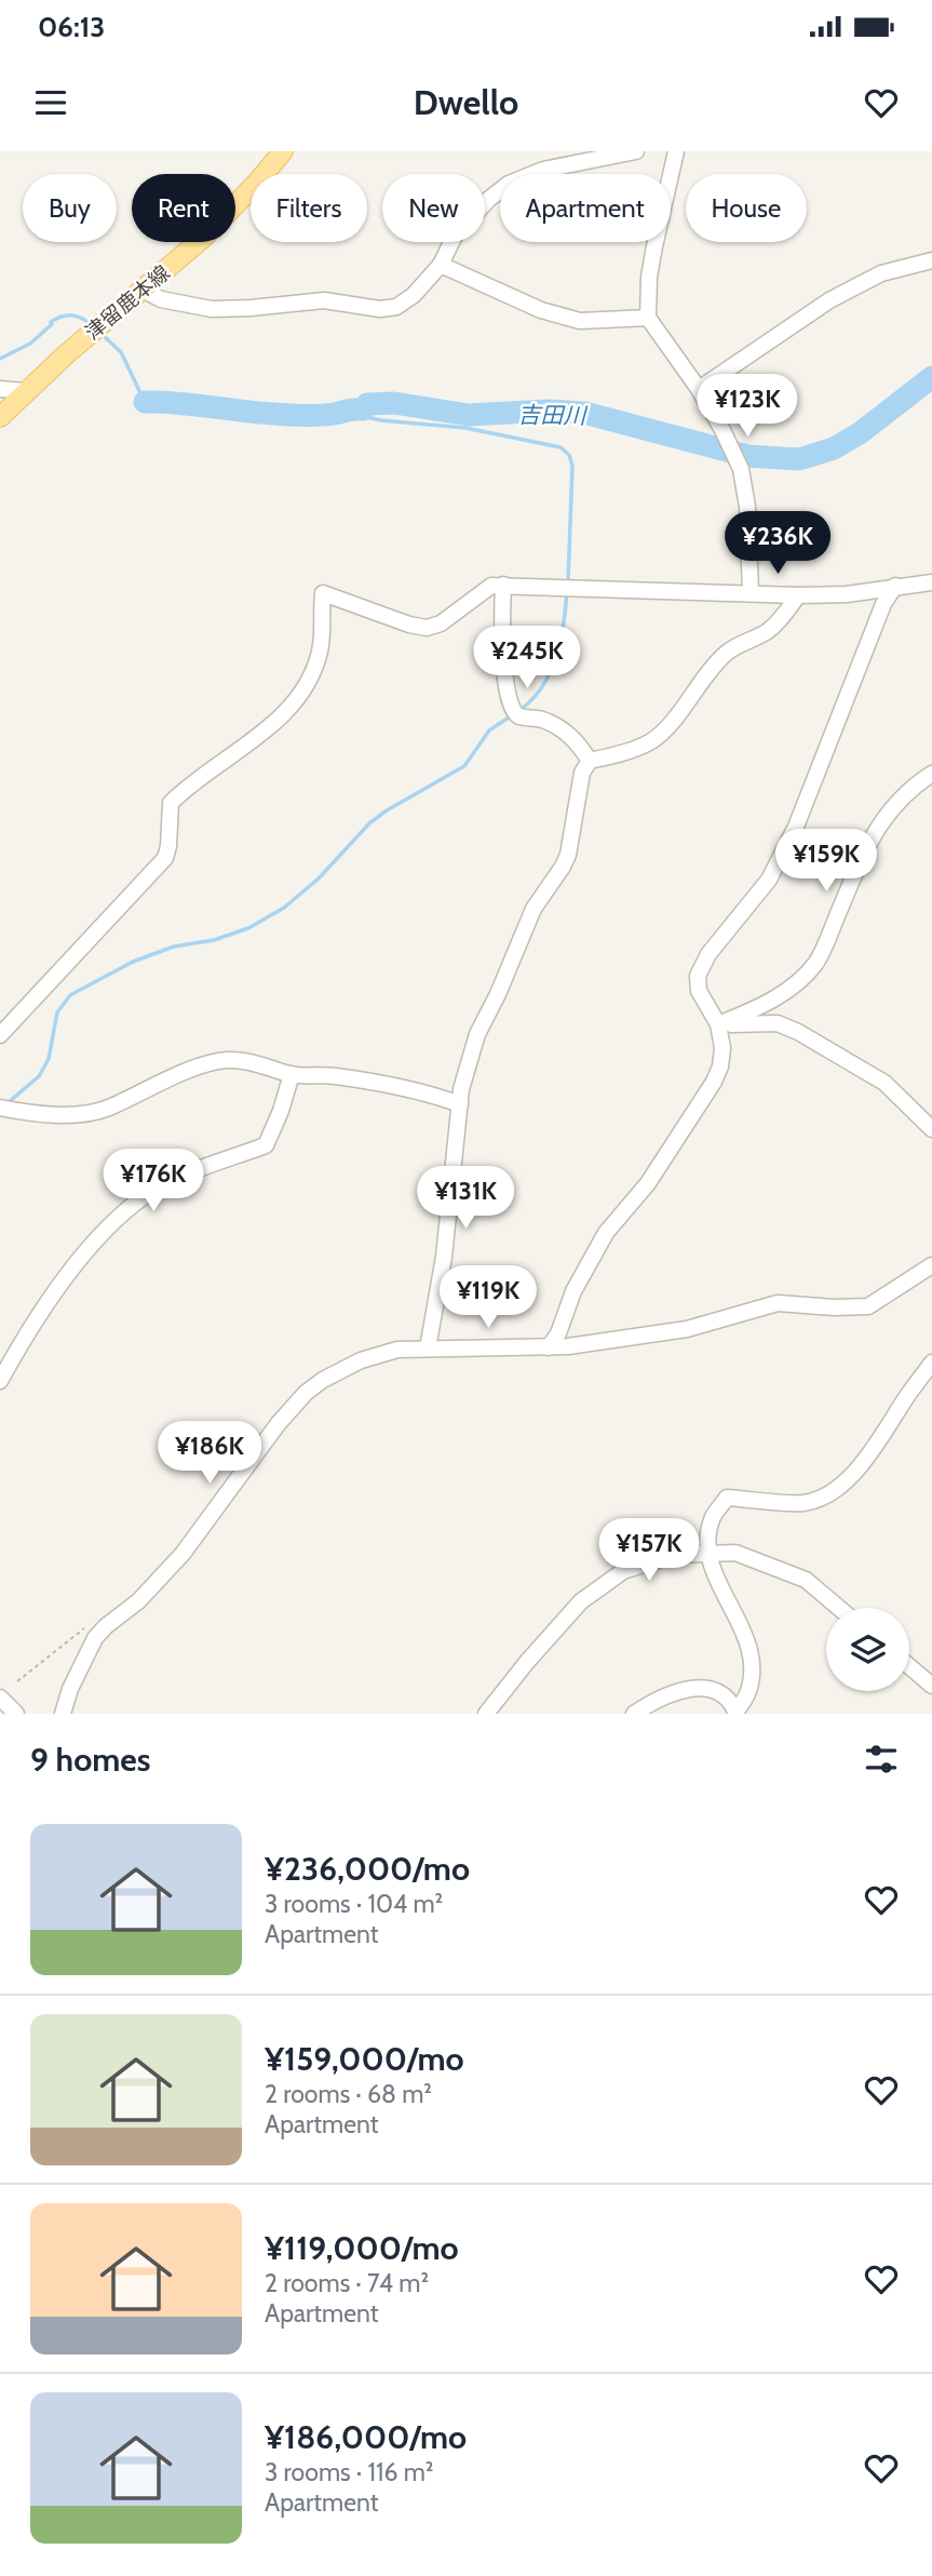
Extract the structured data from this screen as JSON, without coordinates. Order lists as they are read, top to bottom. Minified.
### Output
{"streets":{"main road":["津留鹿本線"]},"water":["吉田川"],"page":{"status":"06:13","header":"Dwello","chip":["Buy","Rent","Filters","New","Apartment","House"],"price":["¥123K","¥236K","¥245K","¥159K","¥176K","¥131K","¥119K","¥186K","¥157K"],"heading":"9 homes","list":[{"name":"¥236,000/mo","note":"3 rooms · 104 m² · Apartment"},{"name":"¥159,000/mo","note":"2 rooms · 68 m² · Apartment"},{"name":"¥119,000/mo","note":"2 rooms · 74 m² · Apartment"},{"name":"¥186,000/mo","note":"3 rooms · 116 m² · Apartment"}]}}
